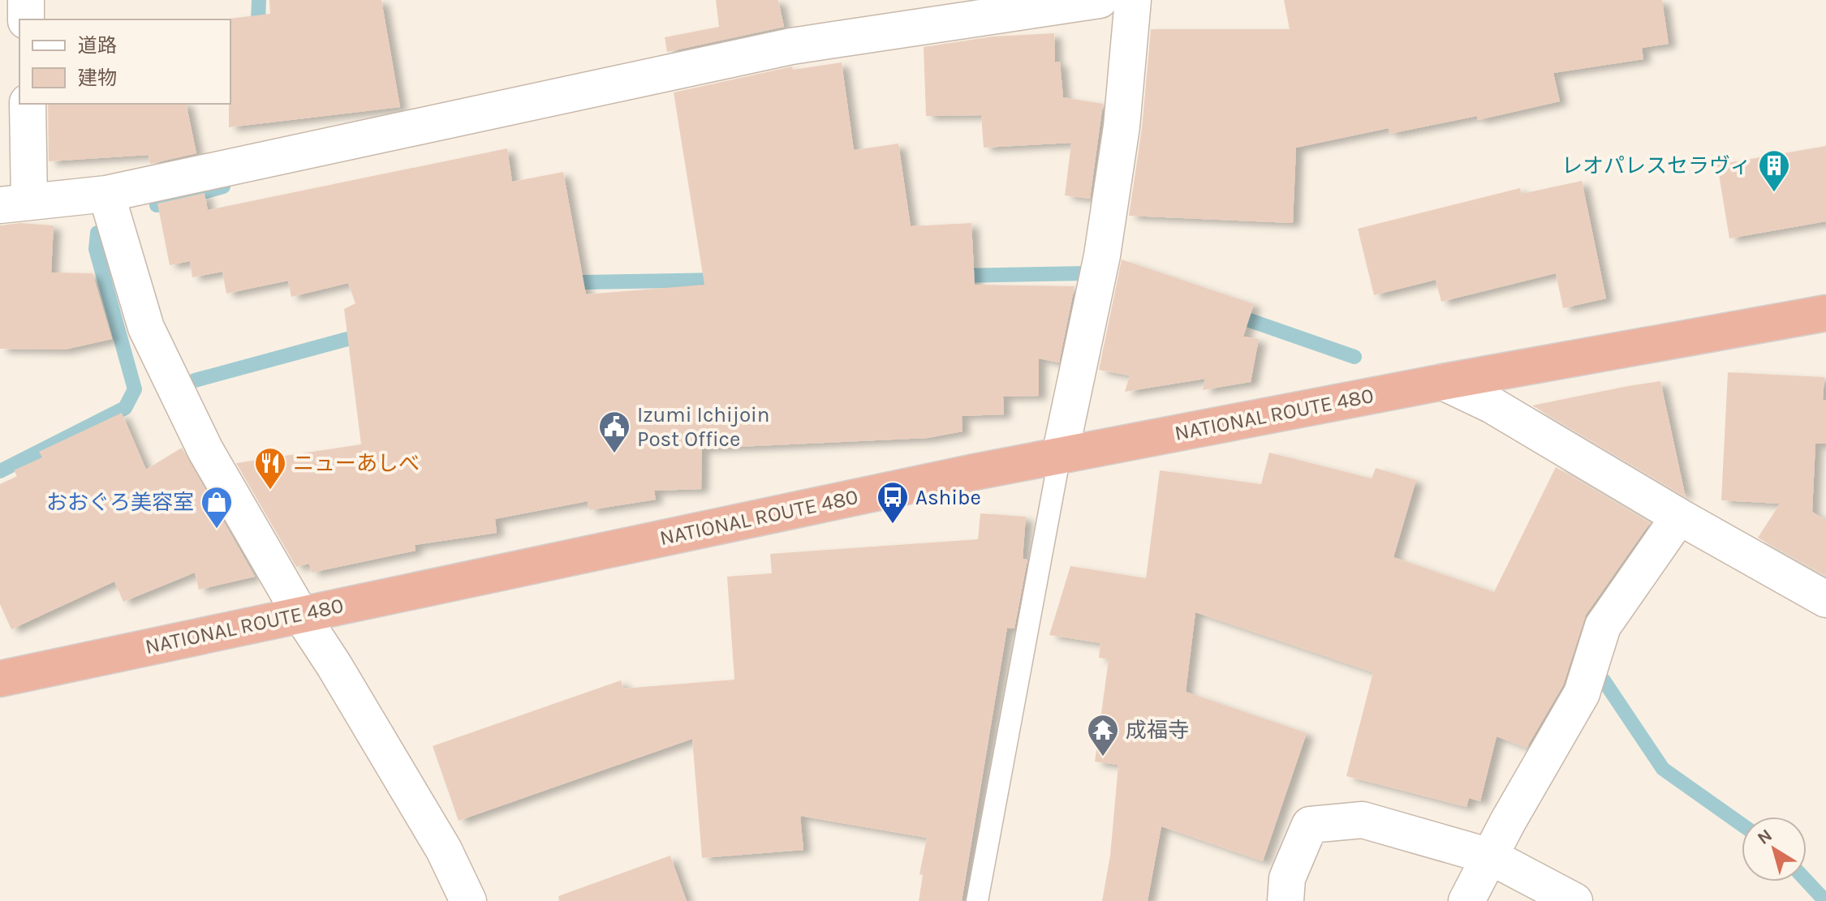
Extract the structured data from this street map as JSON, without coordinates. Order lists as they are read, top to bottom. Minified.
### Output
{"streets":{"highway":["NATIONAL ROUTE 480"]},"places":{"building":["レオパレスセラヴィ"],"public building":["Izumi Ichijoin Post Office"],"restaurant":["ニューあしべ"],"bus stop":["Ashibe"],"shop":["おおぐろ美容室"],"temple":["成福寺"]},"legend":["道路","建物"],"north":"top left"}
